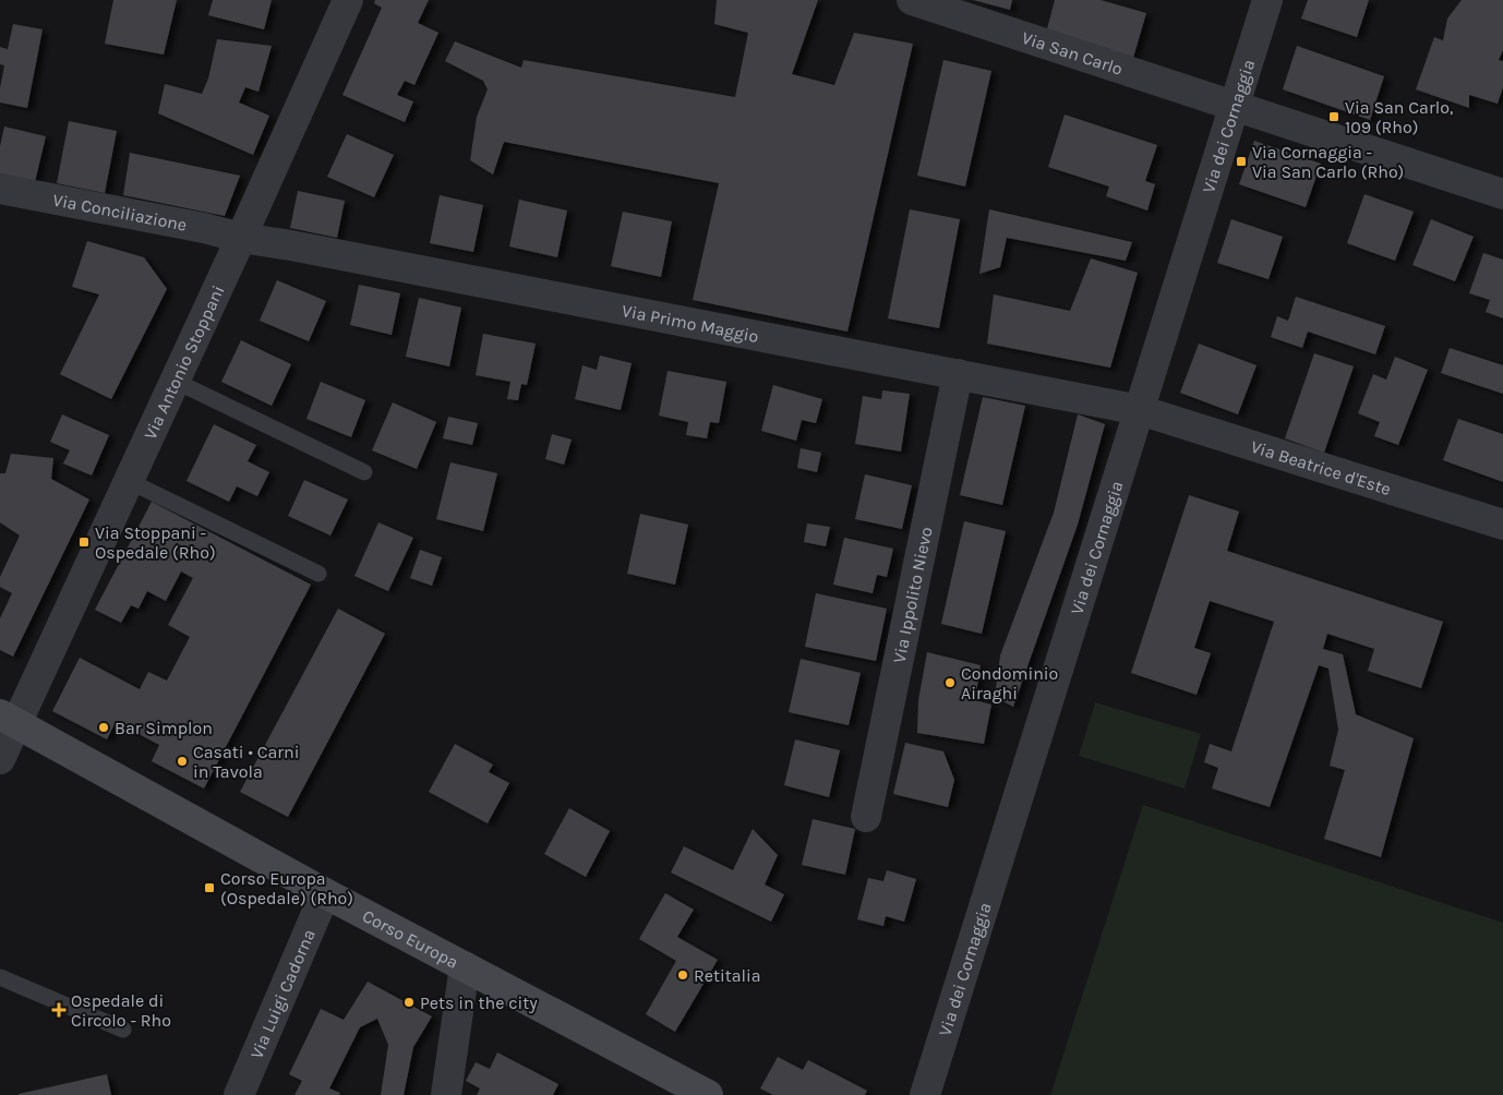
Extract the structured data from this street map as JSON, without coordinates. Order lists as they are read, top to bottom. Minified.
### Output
{"streets":{"main road":["Corso Europa"],"street":["Via San Carlo","Via dei Cornaggia","Via Conciliazione","Via Primo Maggio","Via Antonio Stoppani","Via Beatrice d'Este","Via Ippolito Nievo","Via Luigi Cadorna"]},"crossings":[["Via San Carlo","Via dei Cornaggia"],["Via dei Cornaggia","Via Primo Maggio"],["Via dei Cornaggia","Via Beatrice d'Este"],["Via Conciliazione","Via Primo Maggio"],["Via Conciliazione","Via Antonio Stoppani"],["Via Primo Maggio","Via Antonio Stoppani"],["Via Primo Maggio","Via Beatrice d'Este"],["Via Primo Maggio","Via Ippolito Nievo"],["Via Antonio Stoppani","Corso Europa"],["Corso Europa","Via Luigi Cadorna"]],"places":{"transit":["Via San Carlo, 109 (Rho)","Via Cornaggia - Via San Carlo (Rho)","Via Stoppani - Ospedale (Rho)","Corso Europa (Ospedale) (Rho)"],"other":["Condominio Airaghi","Bar Simplon","Casati • Carni in Tavola","Retitalia","Pets in the city"],"health":["Ospedale di Circolo - Rho"]}}
